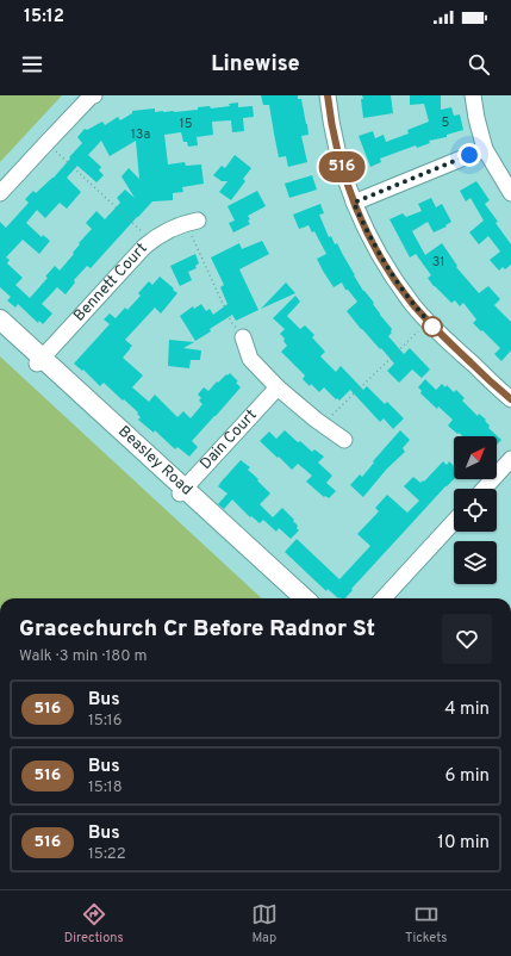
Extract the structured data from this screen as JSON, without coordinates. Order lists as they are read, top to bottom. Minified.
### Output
{"streets":{"main road":["Beasley Road"],"street":["Bennett Court","Dain Court"]},"crossings":[["Bennett Court","Beasley Road"],["Dain Court","Beasley Road"]],"lines":["bus line 516"],"house_numbers":["5","15","13a","31"],"north":"top right","page":{"status":"15:12","header":"Linewise","on_map":"516","heading":["Gracechurch Cr Before Radnor St","Walk · 3 min · 180 m"],"list":[{"mark":"516","name":"Bus","note":"15:16","value":"4 min"},{"mark":"516","name":"Bus","note":"15:18","value":"6 min"},{"mark":"516","name":"Bus","note":"15:22","value":"10 min"}],"tabs":["Directions","Map","Tickets"]}}
